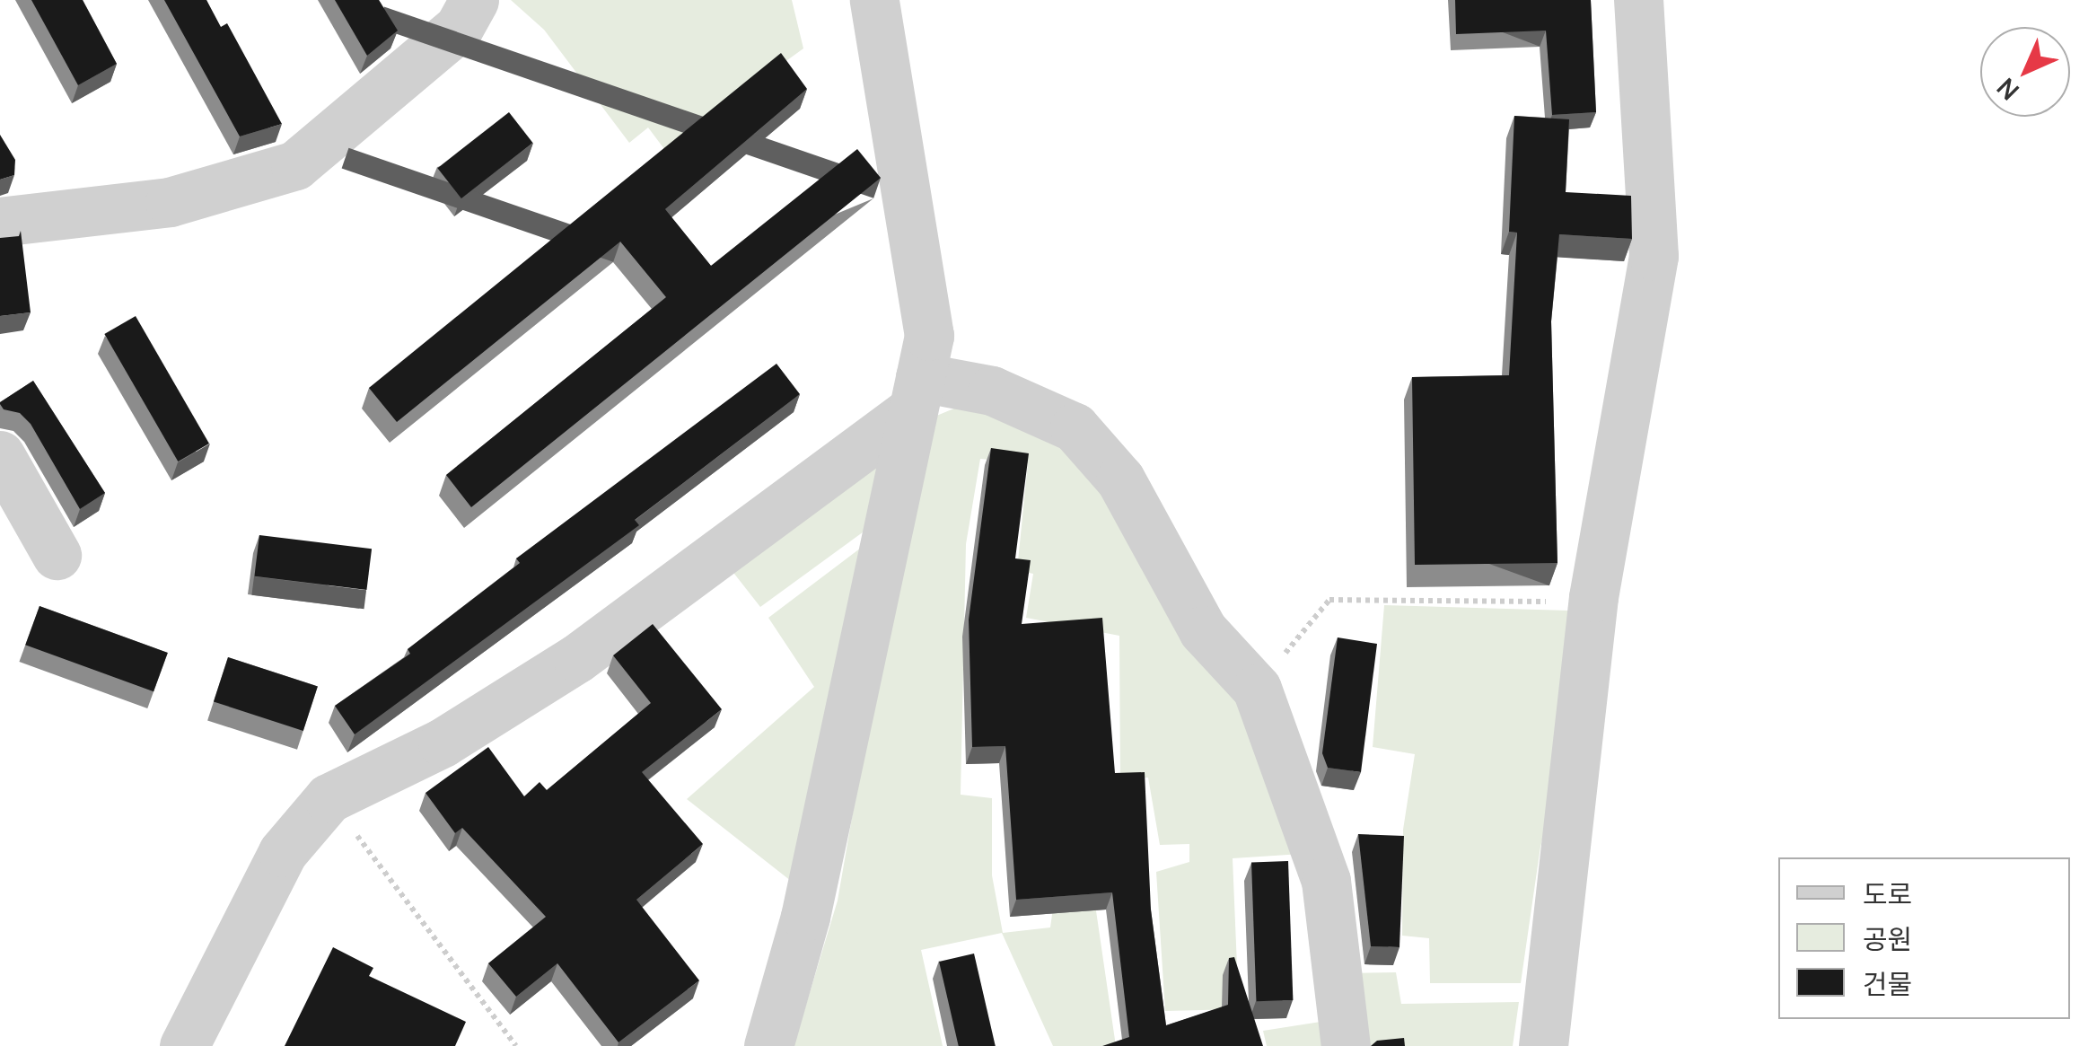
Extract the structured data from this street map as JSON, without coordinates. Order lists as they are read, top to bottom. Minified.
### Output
{"legend":["도로","공원","건물"],"north":"bottom left"}
